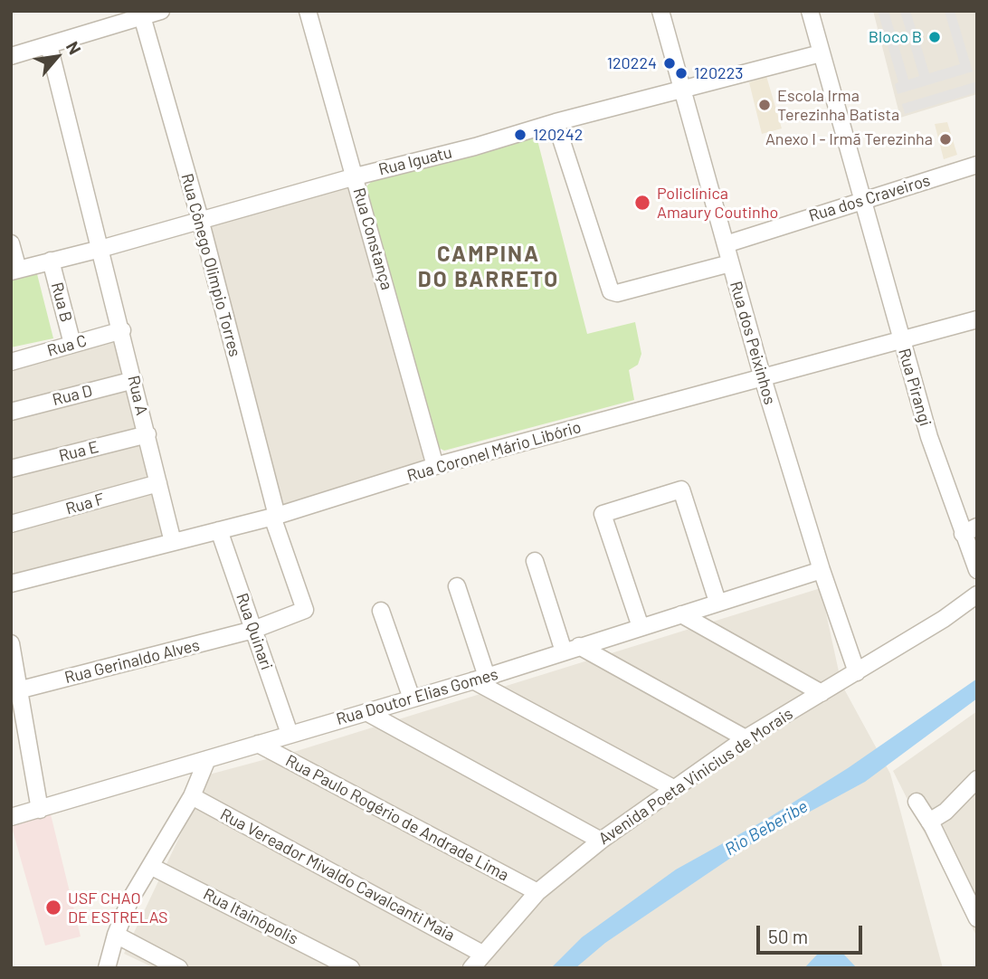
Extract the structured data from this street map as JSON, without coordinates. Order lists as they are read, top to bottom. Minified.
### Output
{"streets":{"street":["Rua Iguatu","Rua dos Craveiros","Rua Constança","Rua Cônego Olimpio Torres","Rua B","Rua dos Peixinhos","Rua C","Rua Pirangi","Rua D","Rua A","Rua E","Rua Coronel Mário Libório","Rua F","Rua Quinari","Rua Gerinaldo Alves","Rua Doutor Elias Gomes","Avenida Poeta Vinicius de Morais","Rua Paulo Rogério de Andrade Lima","Rua Vereador Mivaldo Cavalcanti Maia","Rua Itainópolis"]},"crossings":[["Rua Iguatu","Rua Constança"],["Rua Iguatu","Rua Cônego Olimpio Torres"],["Rua Iguatu","Rua B"],["Rua Iguatu","Rua dos Peixinhos"],["Rua Iguatu","Rua Pirangi"],["Rua Iguatu","Rua A"],["Rua dos Craveiros","Rua dos Peixinhos"],["Rua dos Craveiros","Rua Pirangi"],["Rua Constança","Rua Coronel Mário Libório"],["Rua Cônego Olimpio Torres","Rua Coronel Mário Libório"],["Rua Cônego Olimpio Torres","Rua Quinari"],["Rua Cônego Olimpio Torres","Rua Gerinaldo Alves"],["Rua B","Rua C"],["Rua dos Peixinhos","Rua Coronel Mário Libório"],["Rua dos Peixinhos","Rua Doutor Elias Gomes"],["Rua dos Peixinhos","Avenida Poeta Vinicius de Morais"],["Rua C","Rua A"],["Rua Pirangi","Rua Coronel Mário Libório"],["Rua D","Rua A"],["Rua A","Rua E"],["Rua A","Rua Coronel Mário Libório"],["Rua A","Rua F"],["Rua Coronel Mário Libório","Rua Quinari"],["Rua Quinari","Rua Gerinaldo Alves"],["Rua Quinari","Rua Doutor Elias Gomes"],["Rua Doutor Elias Gomes","Rua Paulo Rogério de Andrade Lima"],["Avenida Poeta Vinicius de Morais","Rua Paulo Rogério de Andrade Lima"],["Avenida Poeta Vinicius de Morais","Rua Vereador Mivaldo Cavalcanti Maia"]],"districts":["CAMPINA DO BARRETO"],"water":["Rio Beberibe"],"places":["Bloco B","120224","120223","Escola Irma Terezinha Batista","120242","Anexo I - Irmã Terezinha","Policlínica Amaury Coutinho","USF CHAO DE ESTRELAS"],"scale_bar":"50 m","north":"top right"}
